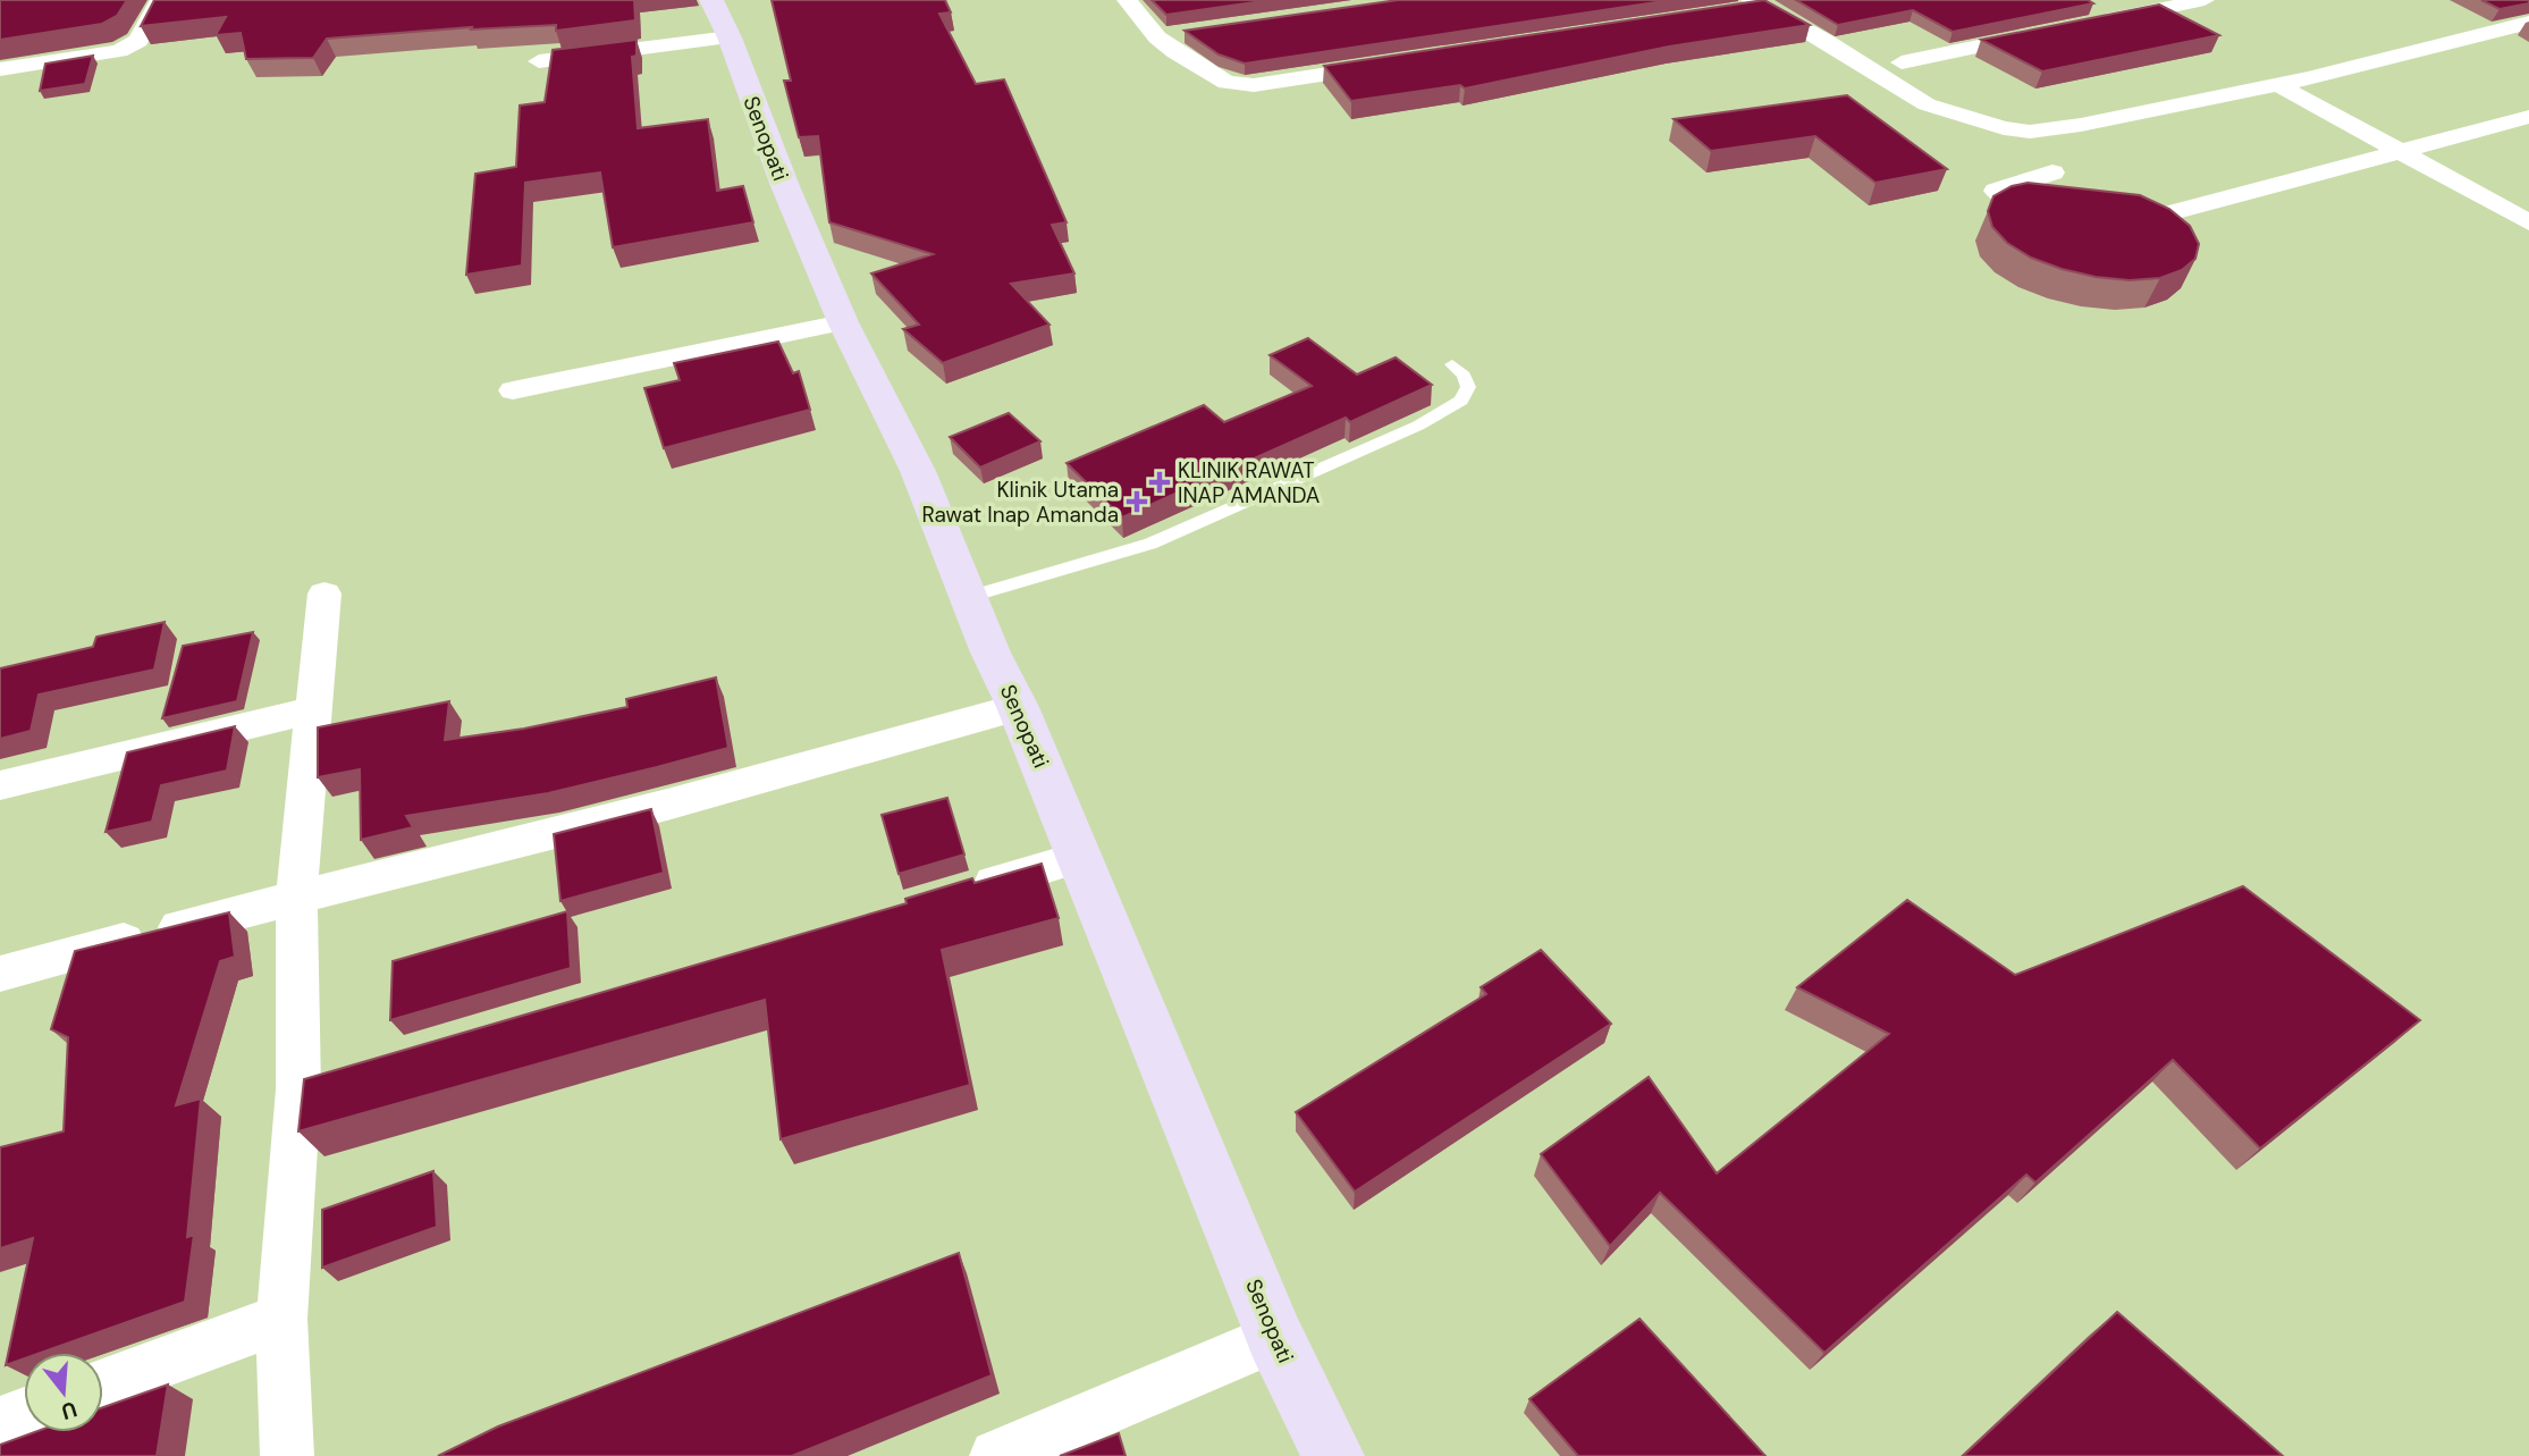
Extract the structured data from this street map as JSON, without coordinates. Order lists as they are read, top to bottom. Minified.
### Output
{"streets":{"street":["Senopati"]},"places":{"health":["KLINIK RAWAT INAP AMANDA","Klinik Utama Rawat Inap Amanda"]},"north":"bottom"}
